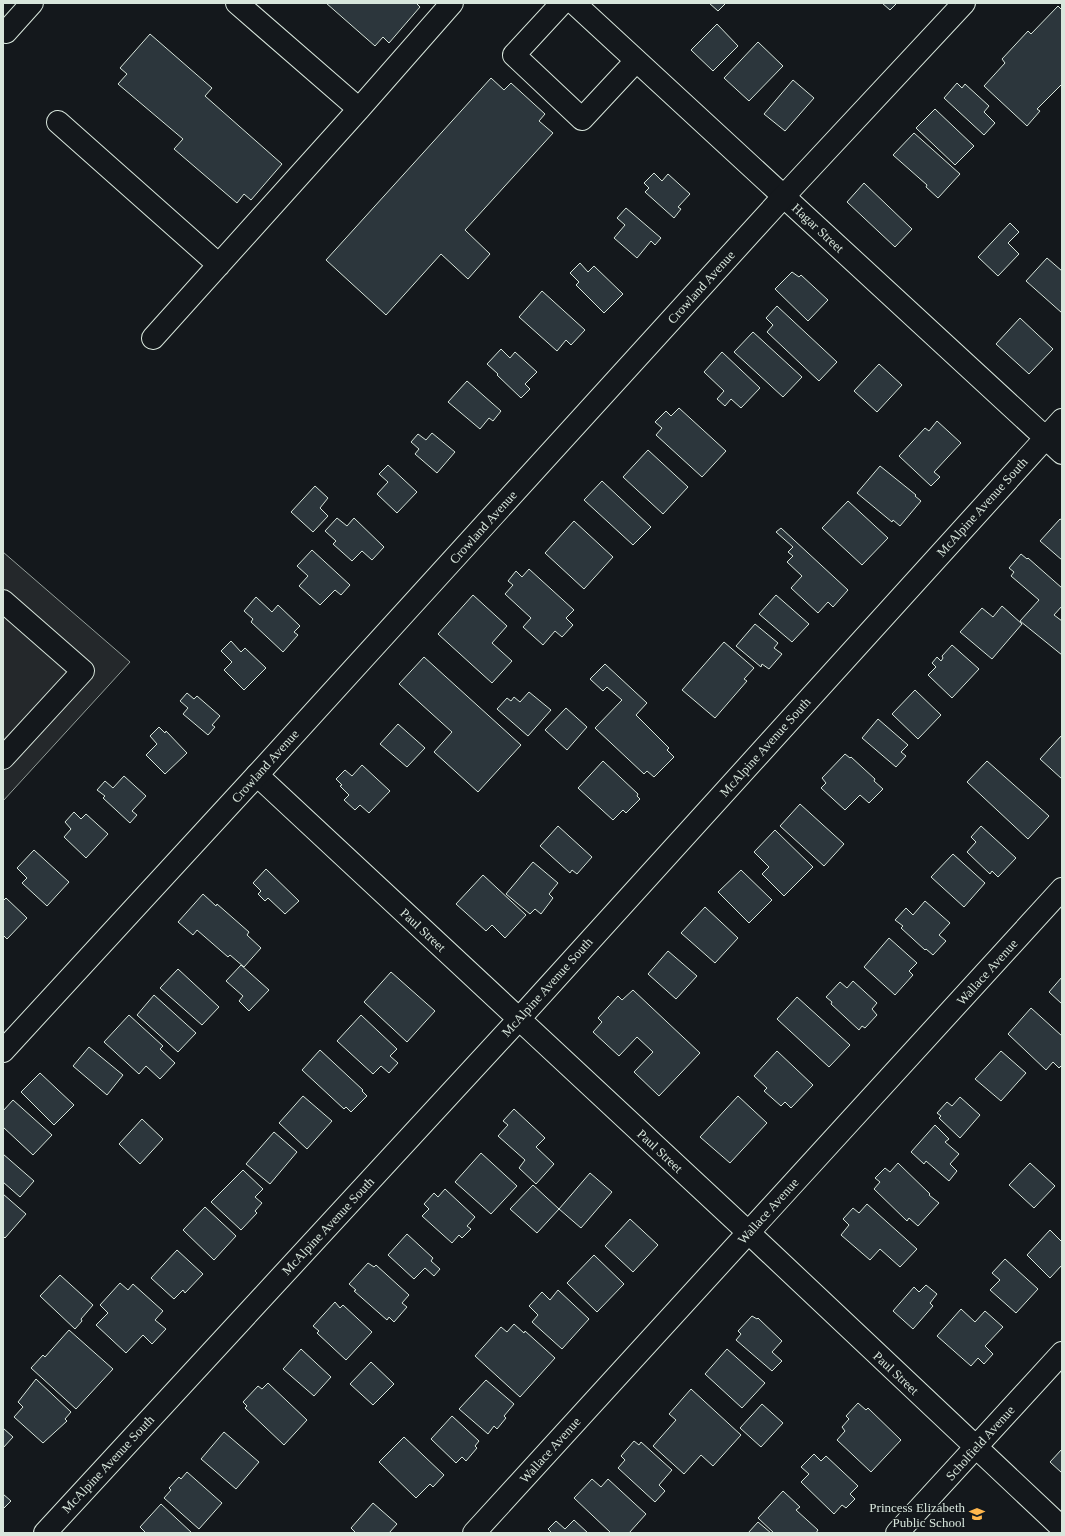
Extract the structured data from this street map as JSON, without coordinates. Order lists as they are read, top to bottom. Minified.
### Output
{"streets":{"street":["Hagar Street","Crowland Avenue","McAlpine Avenue South","Paul Street","Wallace Avenue","Scholfield Avenue"]},"crossings":[["Hagar Street","Crowland Avenue"],["Hagar Street","McAlpine Avenue South"],["Crowland Avenue","Paul Street"],["McAlpine Avenue South","Paul Street"],["Paul Street","Wallace Avenue"],["Paul Street","Scholfield Avenue"]],"places":{"school or university":["Princess Elizabeth Public School"]}}
